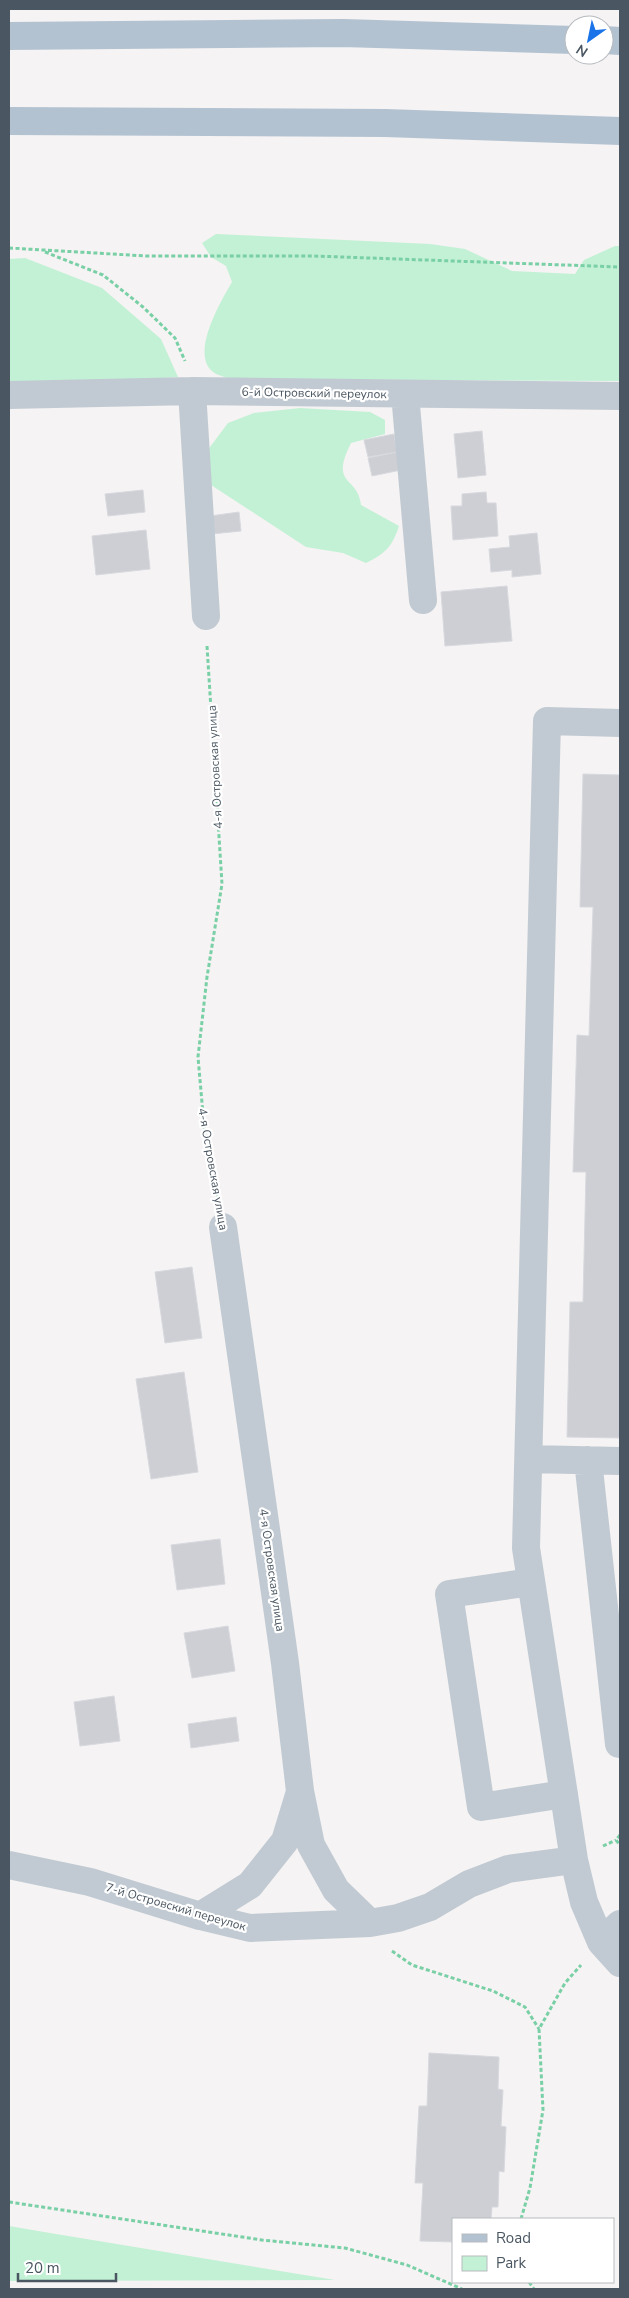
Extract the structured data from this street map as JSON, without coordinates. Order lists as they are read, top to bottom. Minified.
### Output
{"streets":{"street":["6-й Островский переулок","4-я Островская улица","7-й Островский переулок"]},"crossings":[["4-я Островская улица","7-й Островский переулок"]],"legend":["Road","Park"],"scale_bar":"20 m","north":"bottom left"}
